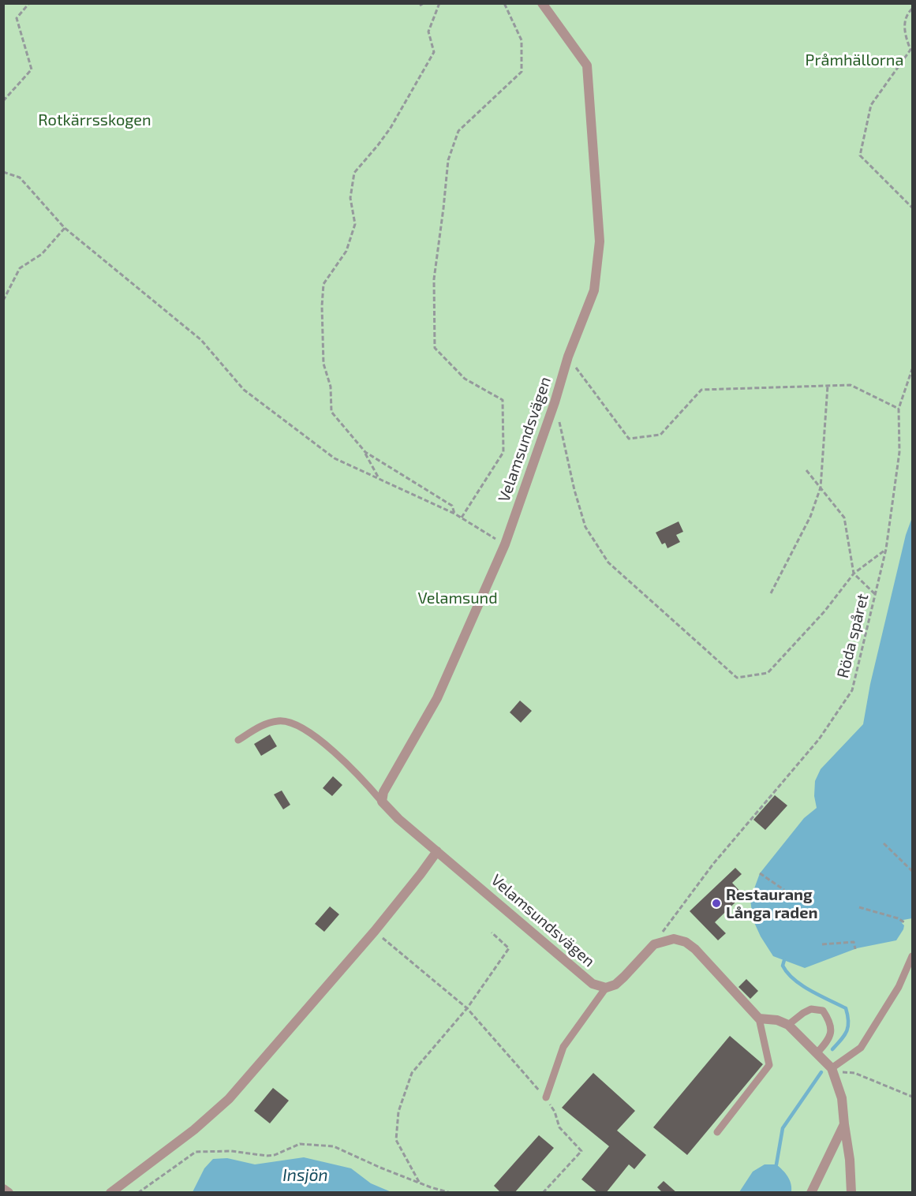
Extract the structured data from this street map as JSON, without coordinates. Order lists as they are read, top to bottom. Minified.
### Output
{"streets":{"street":["Velamsundsvägen"],"path":["Röda spåret"]},"water":["Insjön"],"parks":["Pråmhällorna","Rotkärrsskogen","Velamsund"],"places":["Restaurang Långa raden"]}
